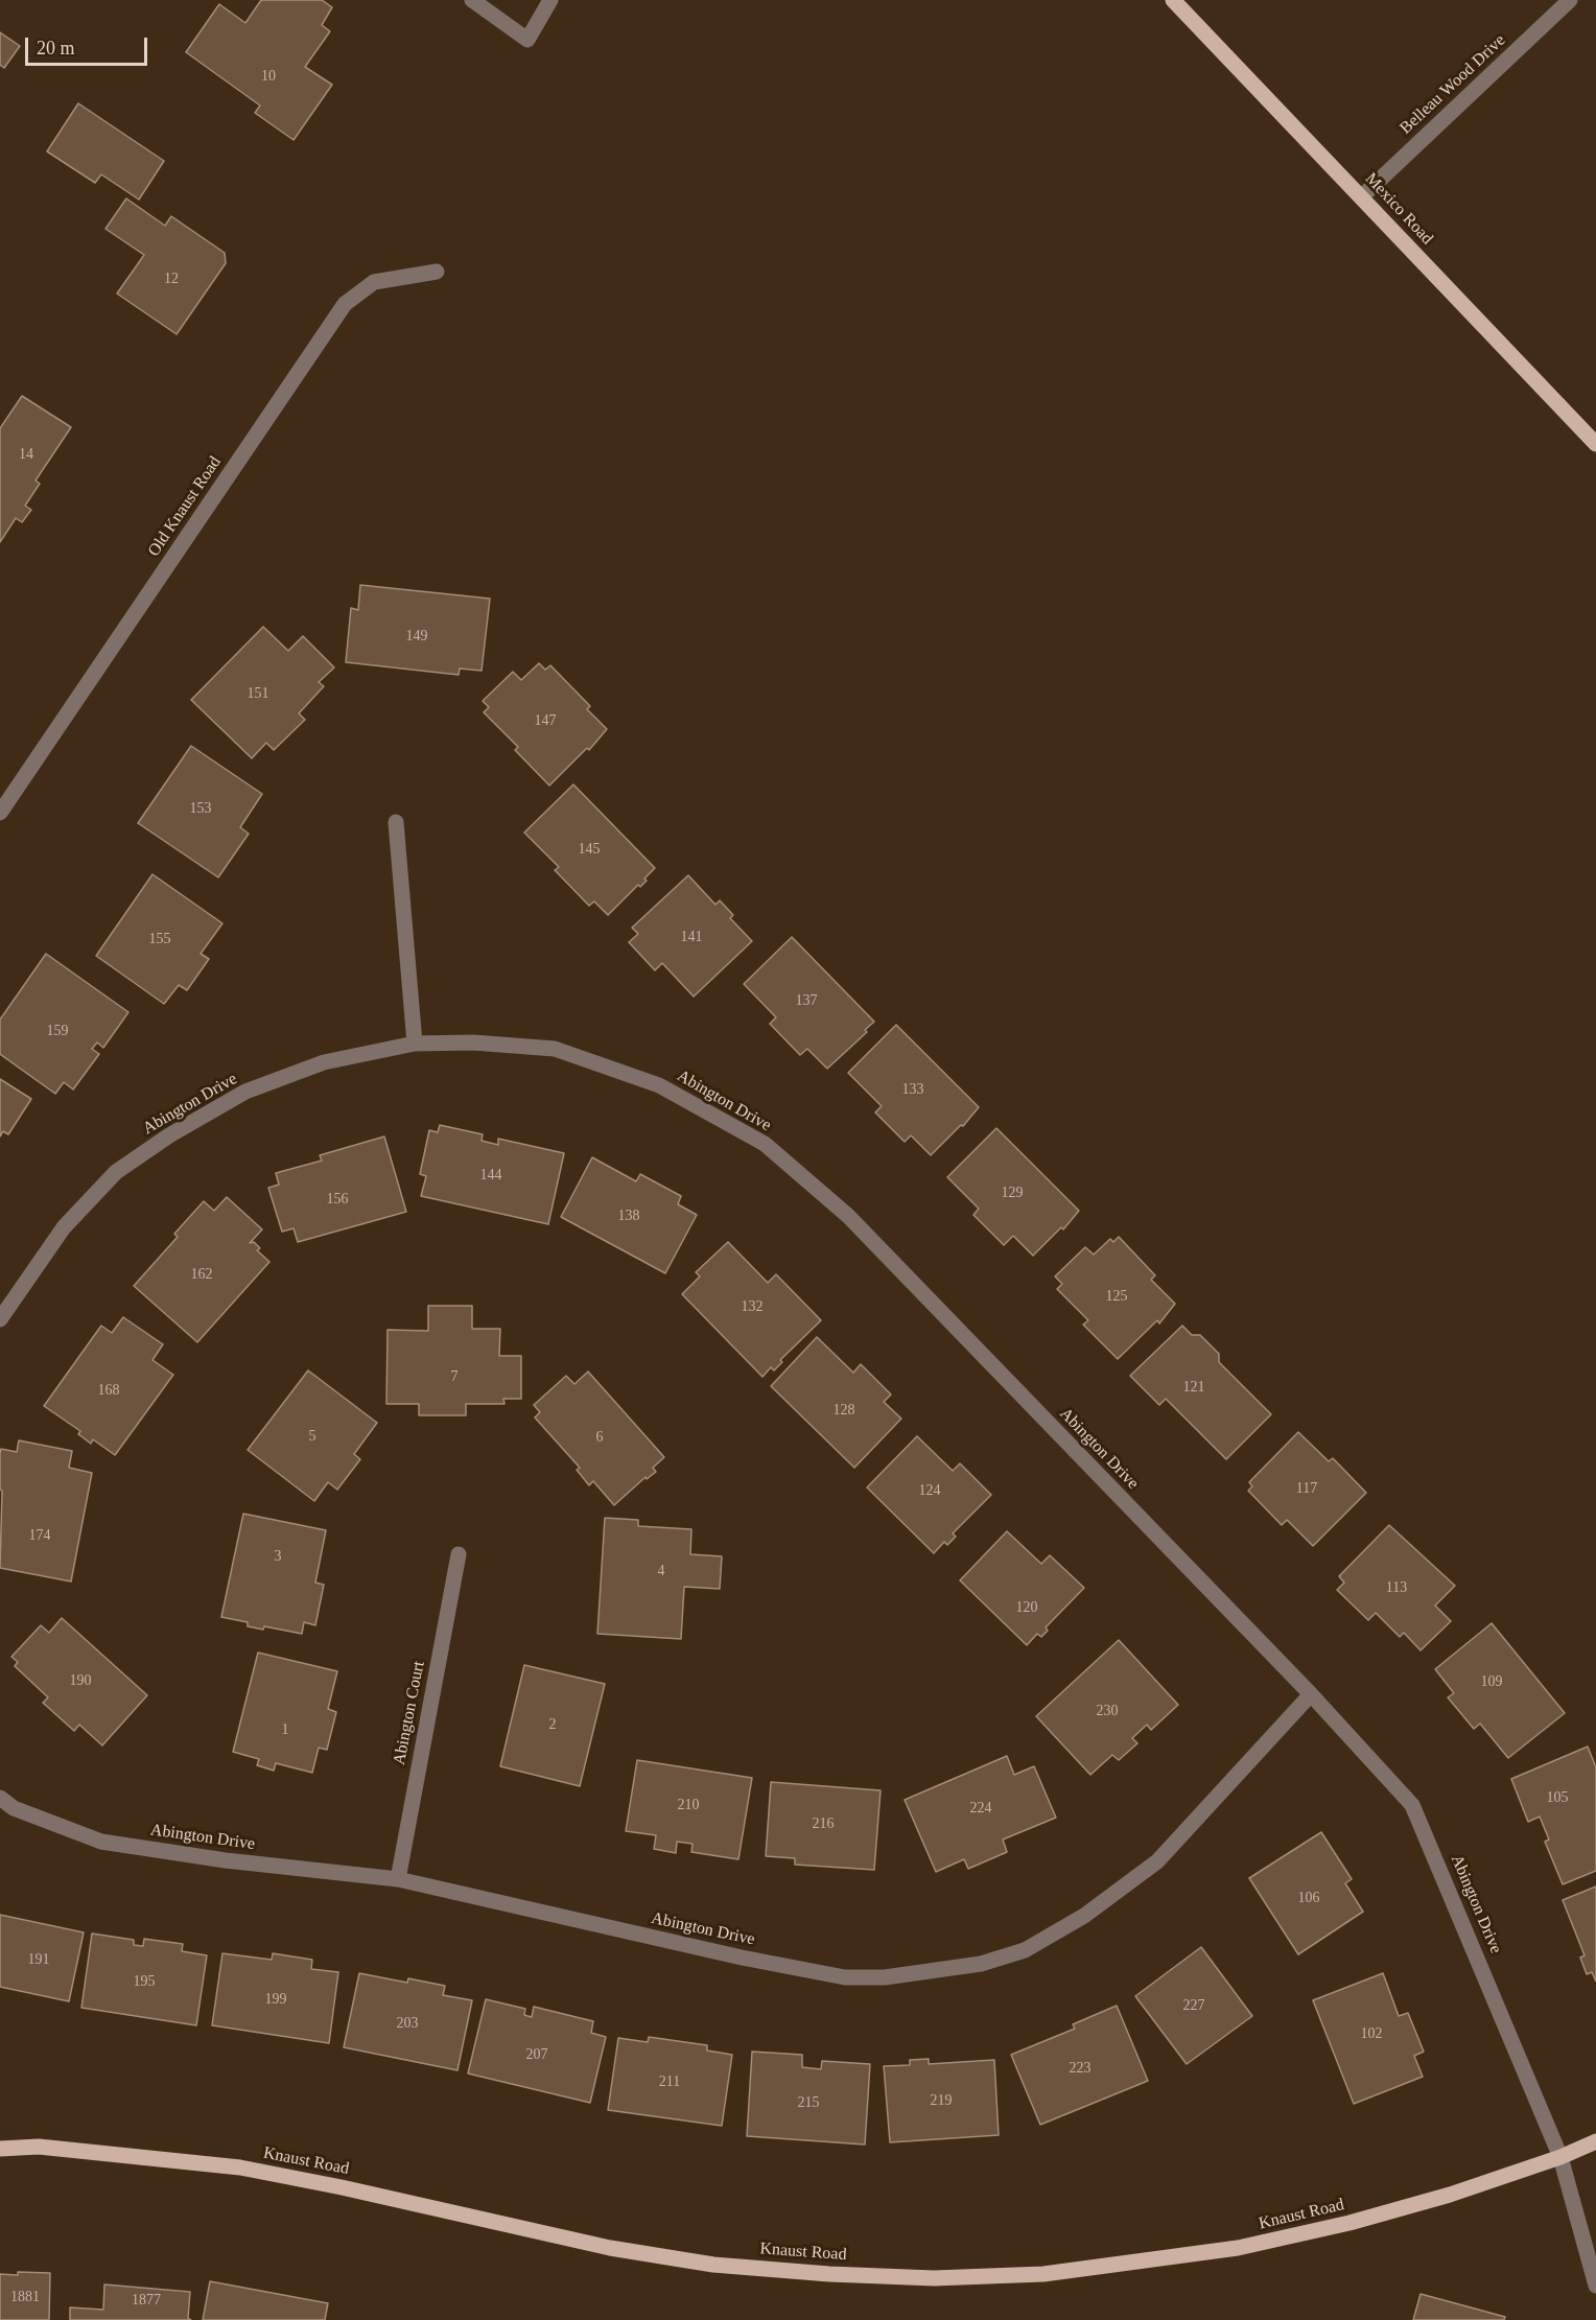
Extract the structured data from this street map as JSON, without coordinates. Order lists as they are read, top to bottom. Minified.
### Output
{"streets":{"main road":["Mexico Road","Knaust Road"],"street":["Belleau Wood Drive","Old Knaust Road","Abington Drive","Abington Court"]},"crossings":[["Belleau Wood Drive","Mexico Road"],["Abington Drive","Abington Court"],["Abington Drive","Knaust Road"]],"house_numbers":["10","12","14","149","151","147","153","145","141","155","137","159","133","144","129","156","138","162","125","132","7","121","168","128","5","6","117","124","174","3","4","113","120","190","109","230","2","1","105","210","224","216","106","191","195","199","227","203","102","207","223","211","219","215","1881","1877"],"scale_bar":"20 m"}
